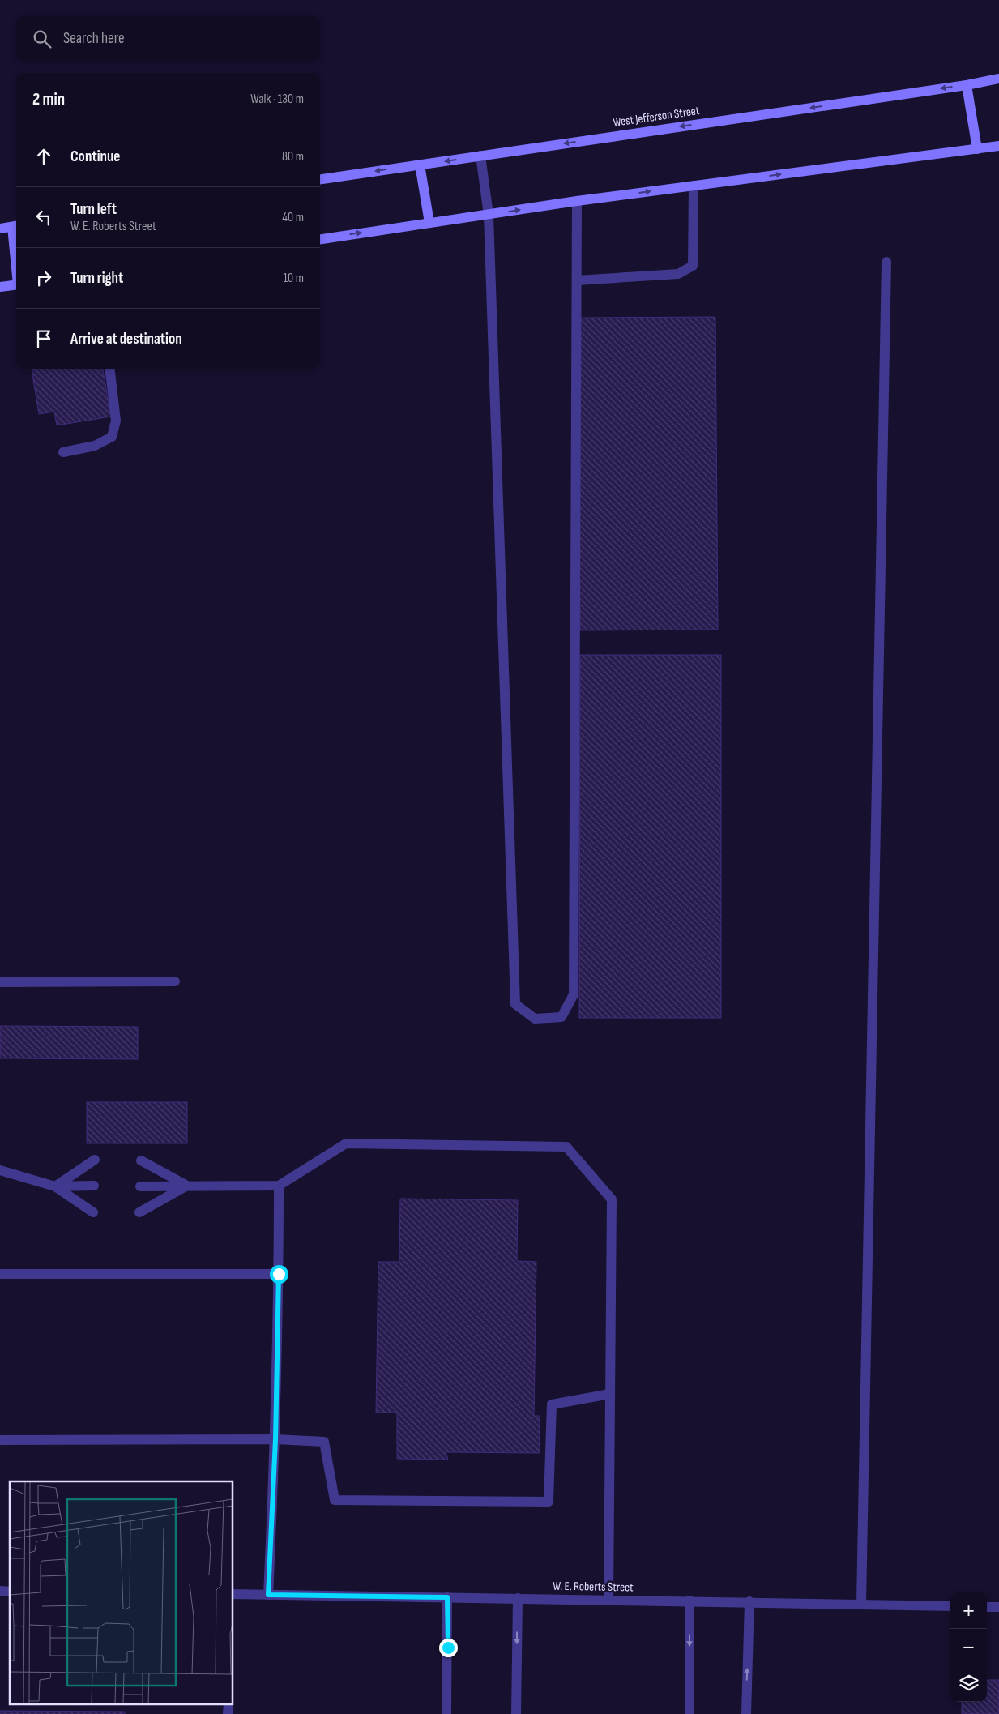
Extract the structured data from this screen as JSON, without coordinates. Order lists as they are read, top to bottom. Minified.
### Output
{"streets":{"main road":["West Jefferson Street"],"street":["W. E. Roberts Street"]},"page":{"search":"Search here","heading":["2 min","Walk · 130 m"],"list":[["Continue","80 m"],["Turn left","W. E. Roberts Street","40 m"],["Turn right","10 m"],"Arrive at destination"],"map_buttons":["+","−"]}}
